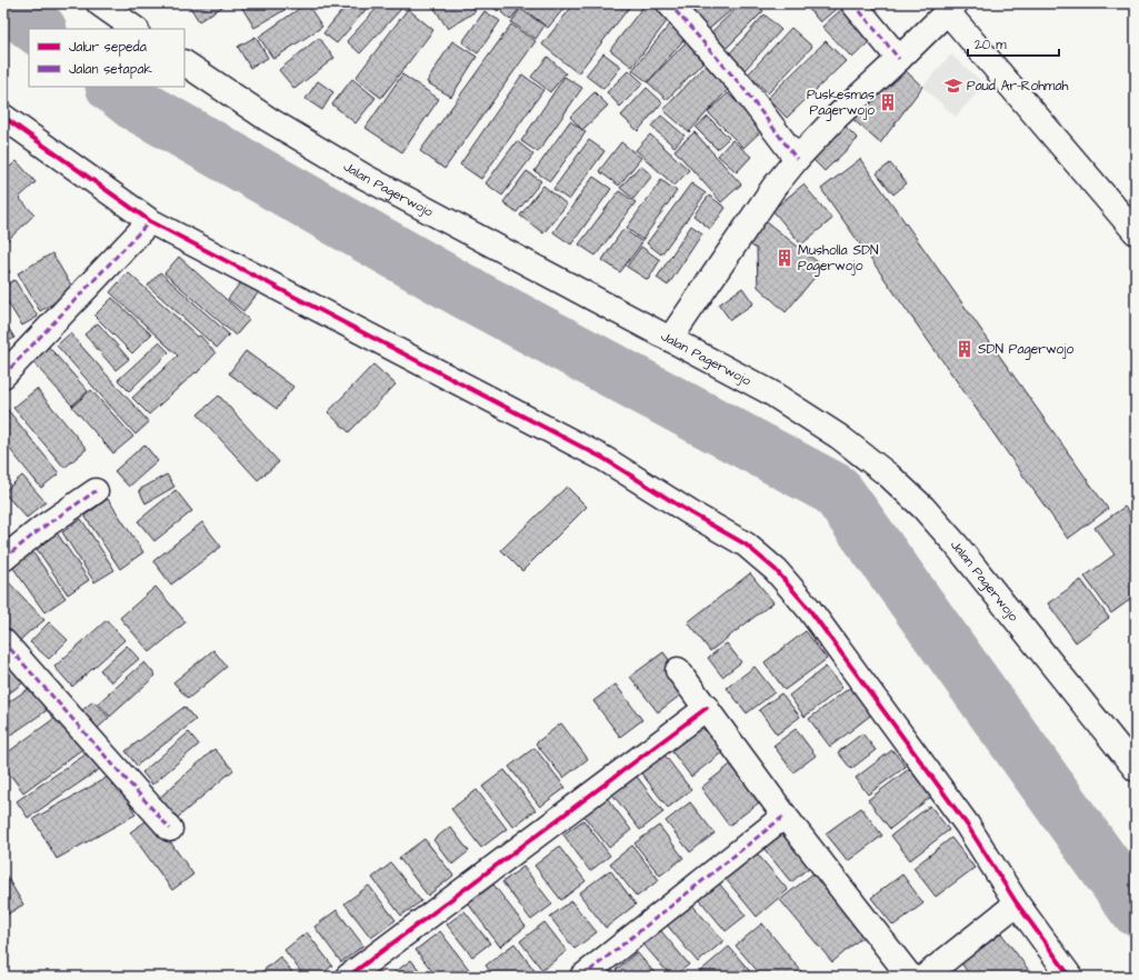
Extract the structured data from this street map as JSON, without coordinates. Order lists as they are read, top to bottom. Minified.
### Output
{"streets":{"street":["Jalan Pagerwojo"]},"places":{"school or university":["Paud Ar-Rohmah"],"building":["Puskesmas Pagerwojo","Musholla SDN Pagerwojo","SDN Pagerwojo"]},"legend":["Jalur sepeda","Jalan setapak"],"scale_bar":"20 m"}
